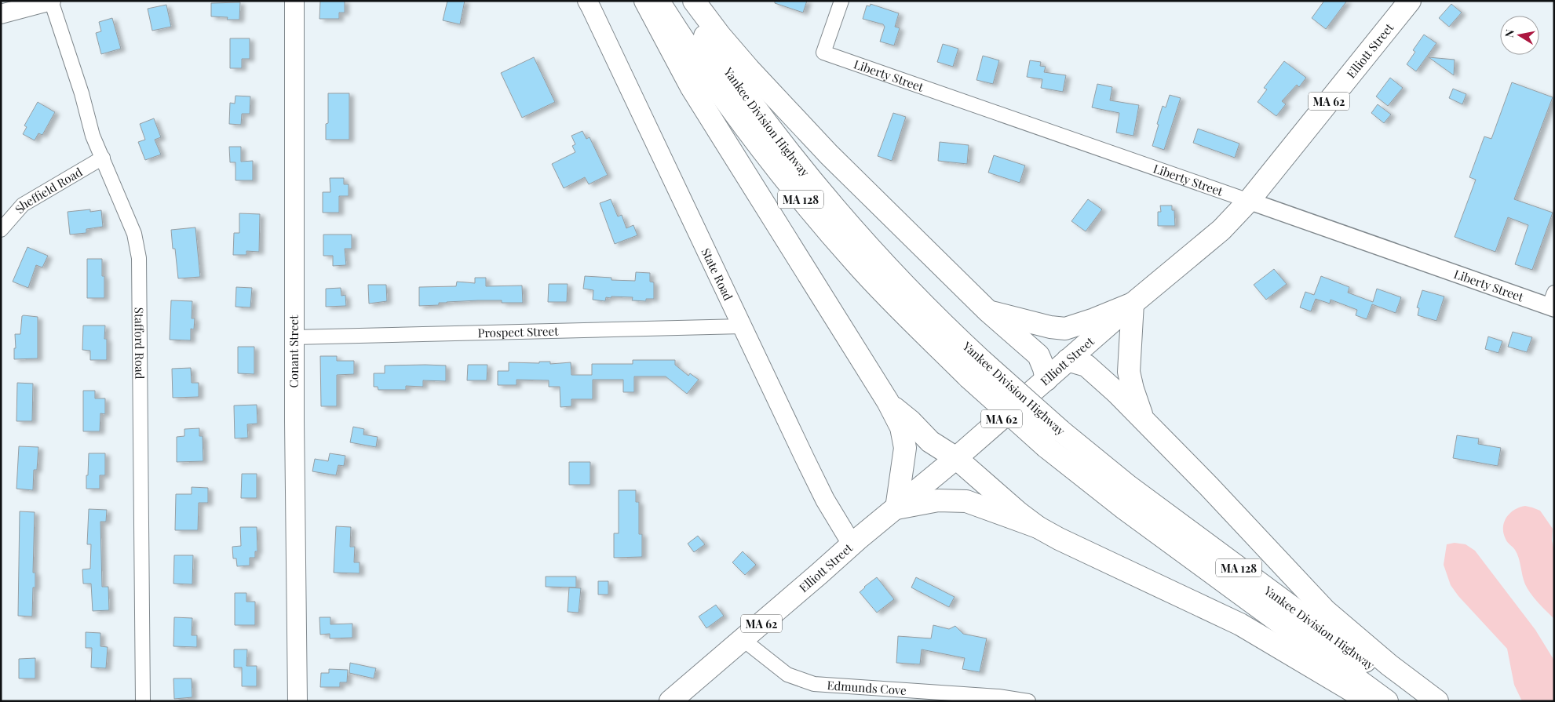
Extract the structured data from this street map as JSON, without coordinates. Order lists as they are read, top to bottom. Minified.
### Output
{"streets":{"main road":["Elliott Street","MA 62","Yankee Division Highway","MA 128","State Road","Conant Street"],"street":["Liberty Street","Sheffield Road","Prospect Street","Stafford Road","Edmunds Cove"]},"crossings":[["Elliott Street","Liberty Street"],["Elliott Street","State Road"],["Elliott Street","Edmunds Cove"],["Sheffield Road","Stafford Road"],["State Road","Prospect Street"],["Prospect Street","Conant Street"]],"north":"left"}
